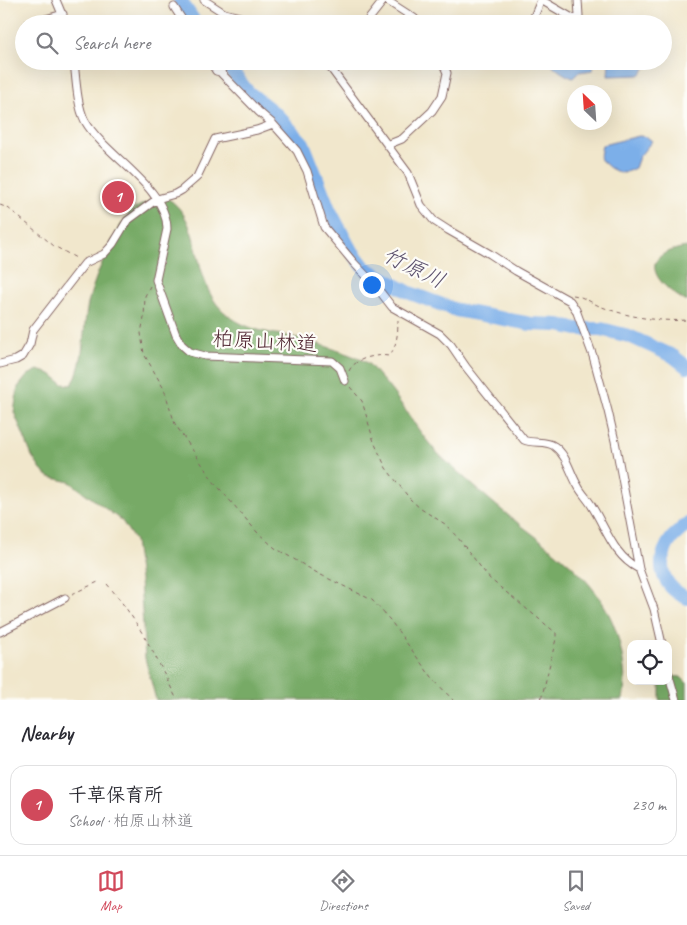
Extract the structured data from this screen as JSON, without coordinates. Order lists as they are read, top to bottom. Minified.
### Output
{"streets":{"street":["柏原山林道"]},"water":["竹原川"],"north":"top left","page":{"search":"Search here","pins":"1","heading":"Nearby","list":[{"mark":"1","name":"千草保育所","note":"School · 柏原山林道","value":"230 m"}],"nav":["Map","Directions","Saved"]}}
